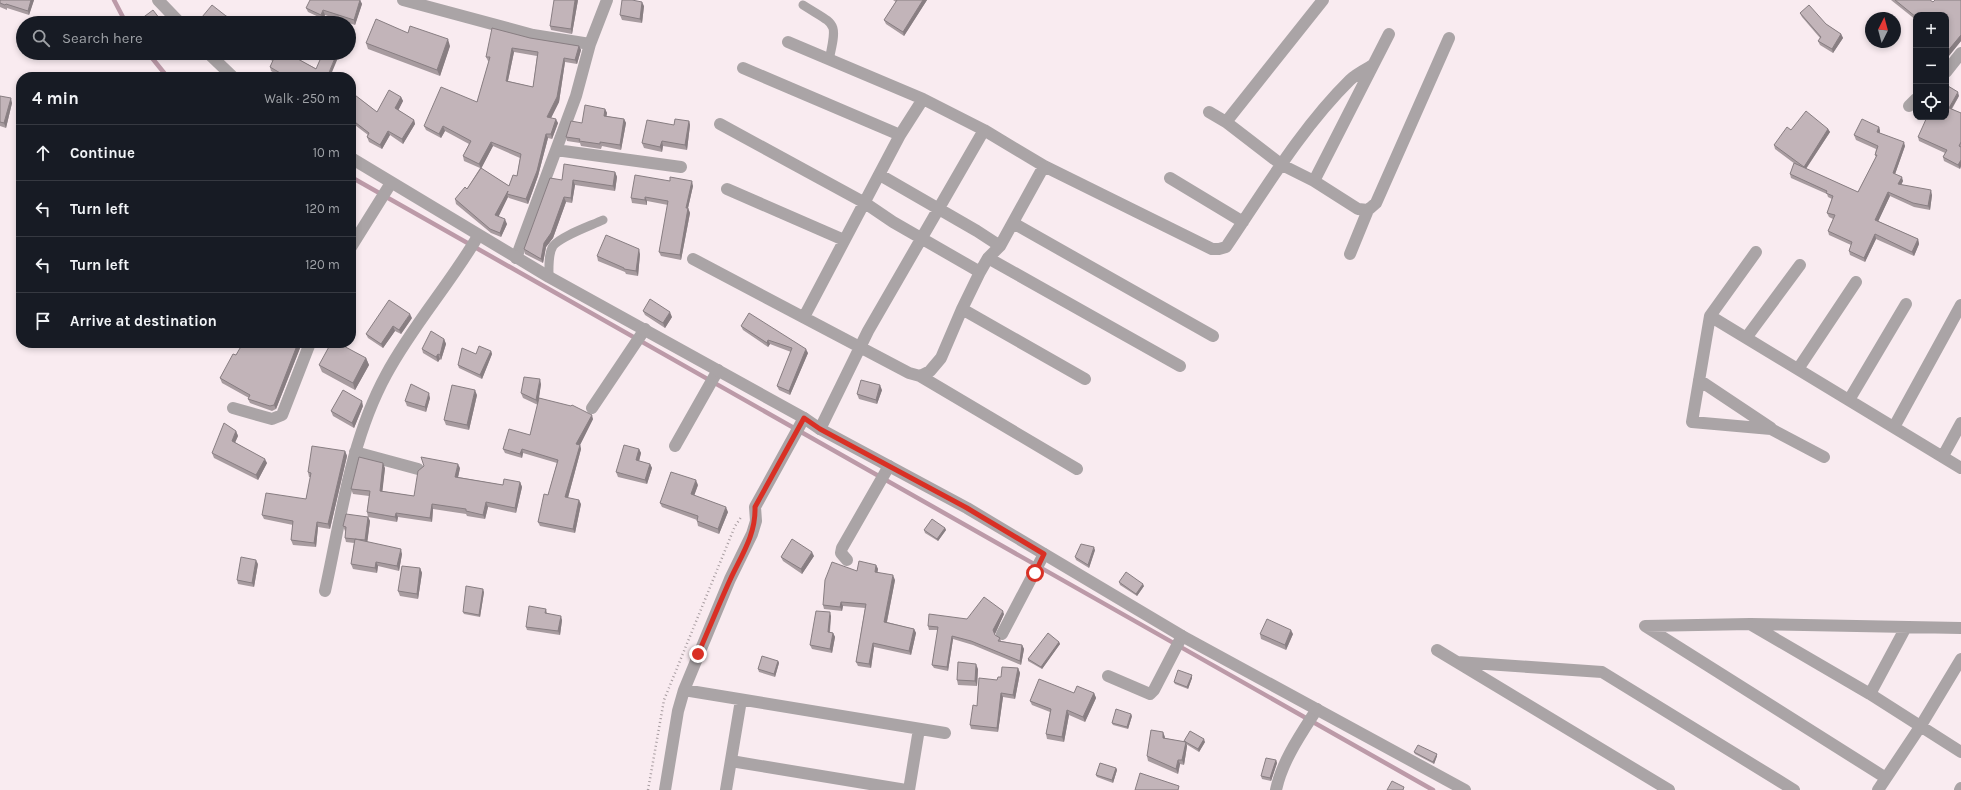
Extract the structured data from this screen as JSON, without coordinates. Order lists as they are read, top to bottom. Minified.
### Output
{"north":"top","page":{"map_buttons":["+","−"],"search":"Search here","heading":["4 min","Walk · 250 m"],"list":[["Continue","10 m"],["Turn left","120 m"],["Turn left","120 m"],"Arrive at destination"]}}
